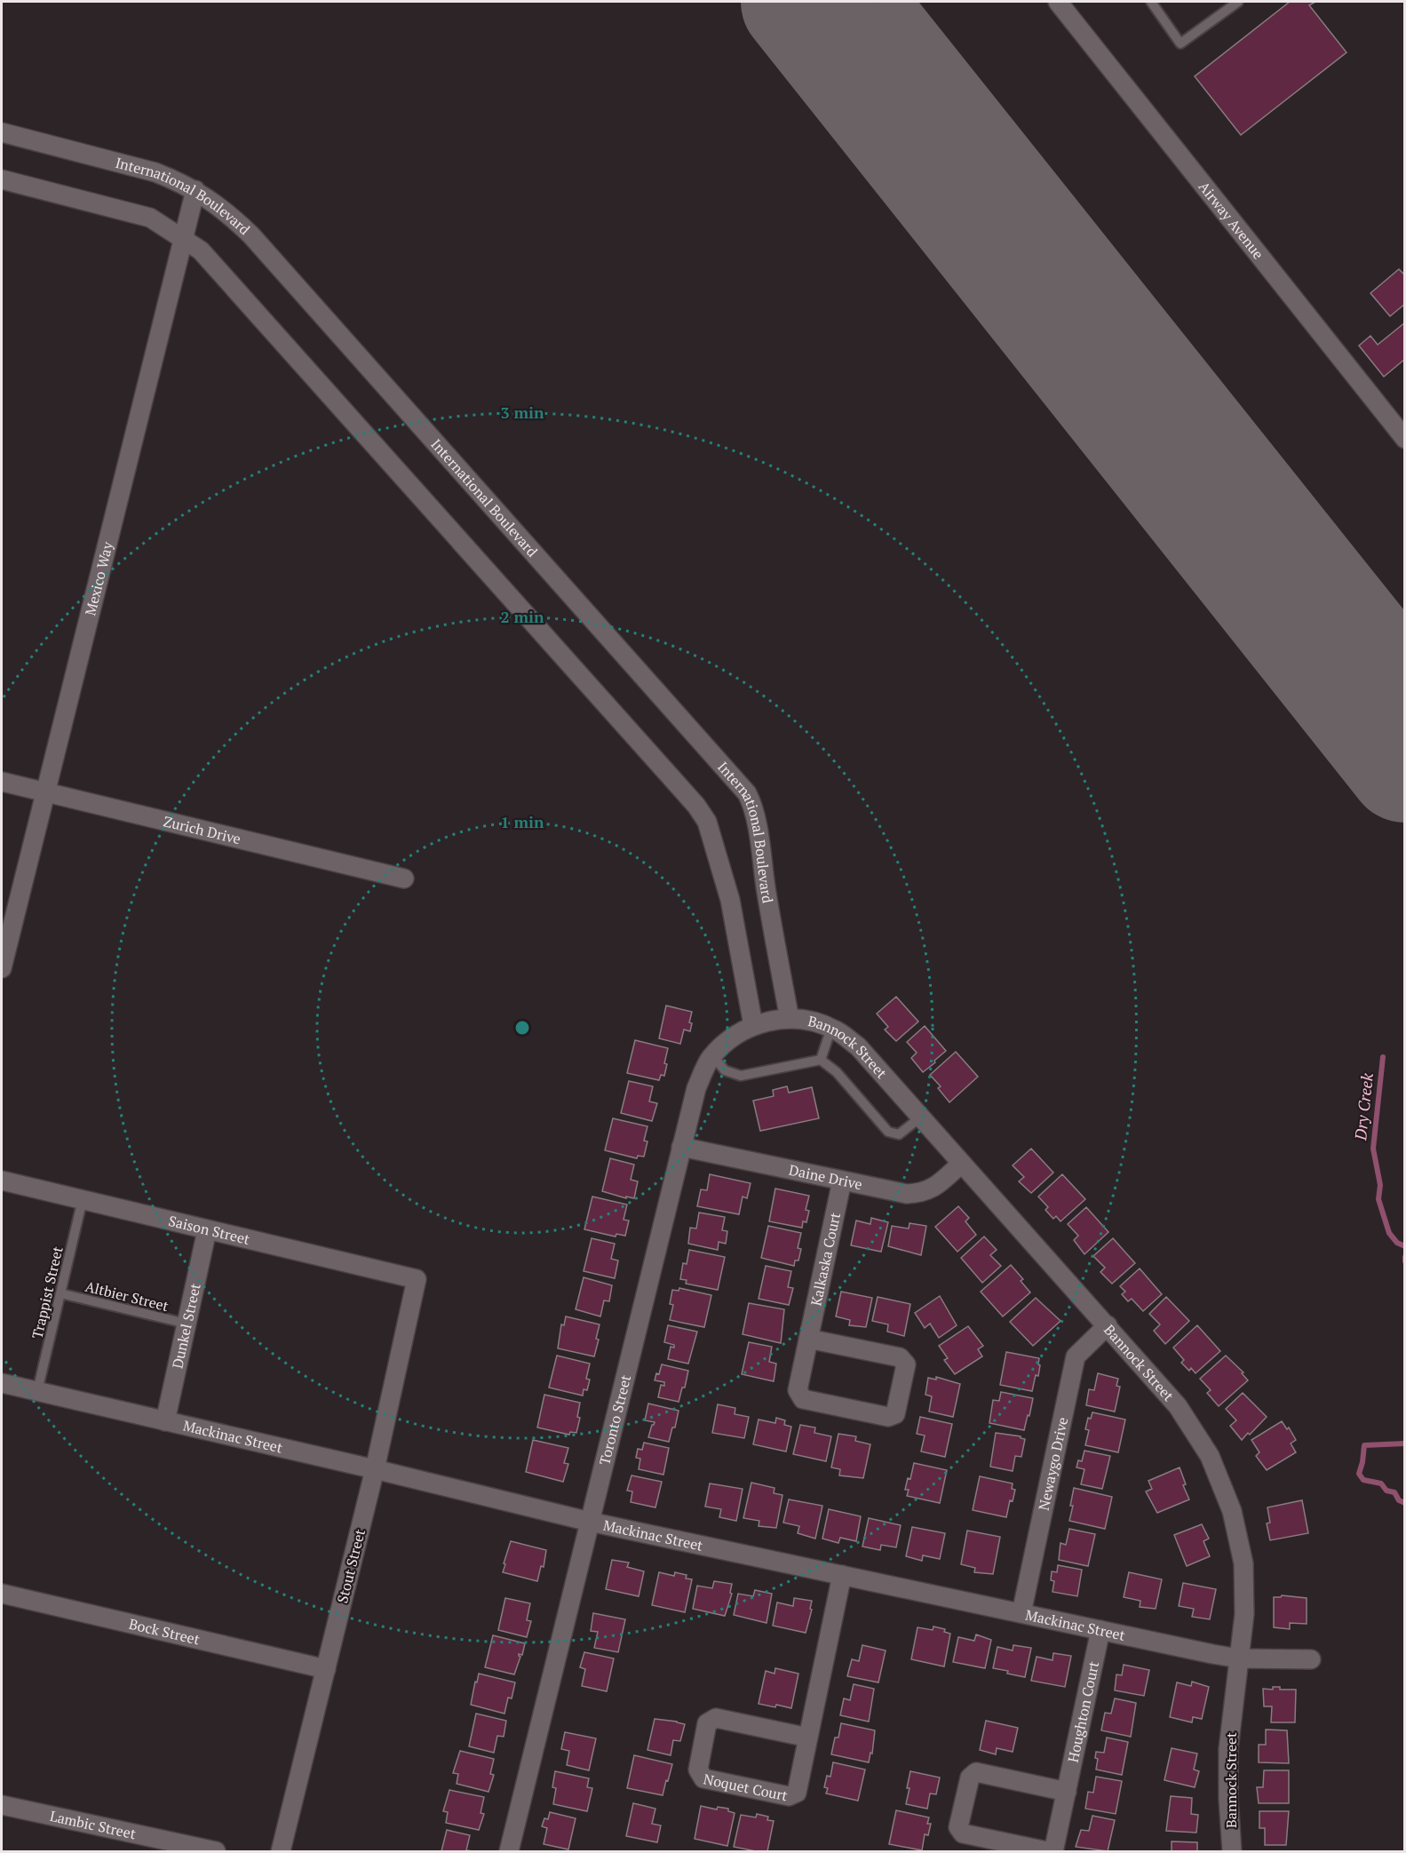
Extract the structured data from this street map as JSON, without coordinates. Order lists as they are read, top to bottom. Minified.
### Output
{"streets":{"street":["International Boulevard","Airway Avenue","Mexico Way","Zurich Drive","Bannock Street","Daine Drive","Saison Street","Kalkaska Court","Dunkel Street","Toronto Street","Mackinac Street","Newaygo Drive","Stout Street","Bock Street","Houghton Court","Noquet Court","Lambic Street"],"lane":["Trappist Street","Altbier Street"]},"crossings":[["International Boulevard","Mexico Way"],["International Boulevard","Bannock Street"],["International Boulevard","Toronto Street"],["Mexico Way","Zurich Drive"],["Bannock Street","Daine Drive"],["Bannock Street","Toronto Street"],["Bannock Street","Mackinac Street"],["Bannock Street","Newaygo Drive"],["Daine Drive","Kalkaska Court"],["Daine Drive","Toronto Street"],["Saison Street","Trappist Street"],["Saison Street","Dunkel Street"],["Saison Street","Stout Street"],["Trappist Street","Altbier Street"],["Trappist Street","Mackinac Street"],["Altbier Street","Dunkel Street"],["Dunkel Street","Mackinac Street"],["Toronto Street","Mackinac Street"],["Mackinac Street","Newaygo Drive"],["Mackinac Street","Stout Street"],["Mackinac Street","Houghton Court"],["Mackinac Street","Noquet Court"],["Stout Street","Bock Street"]],"water":["Dry Creek"],"rings":["3 min","2 min","1 min"]}
